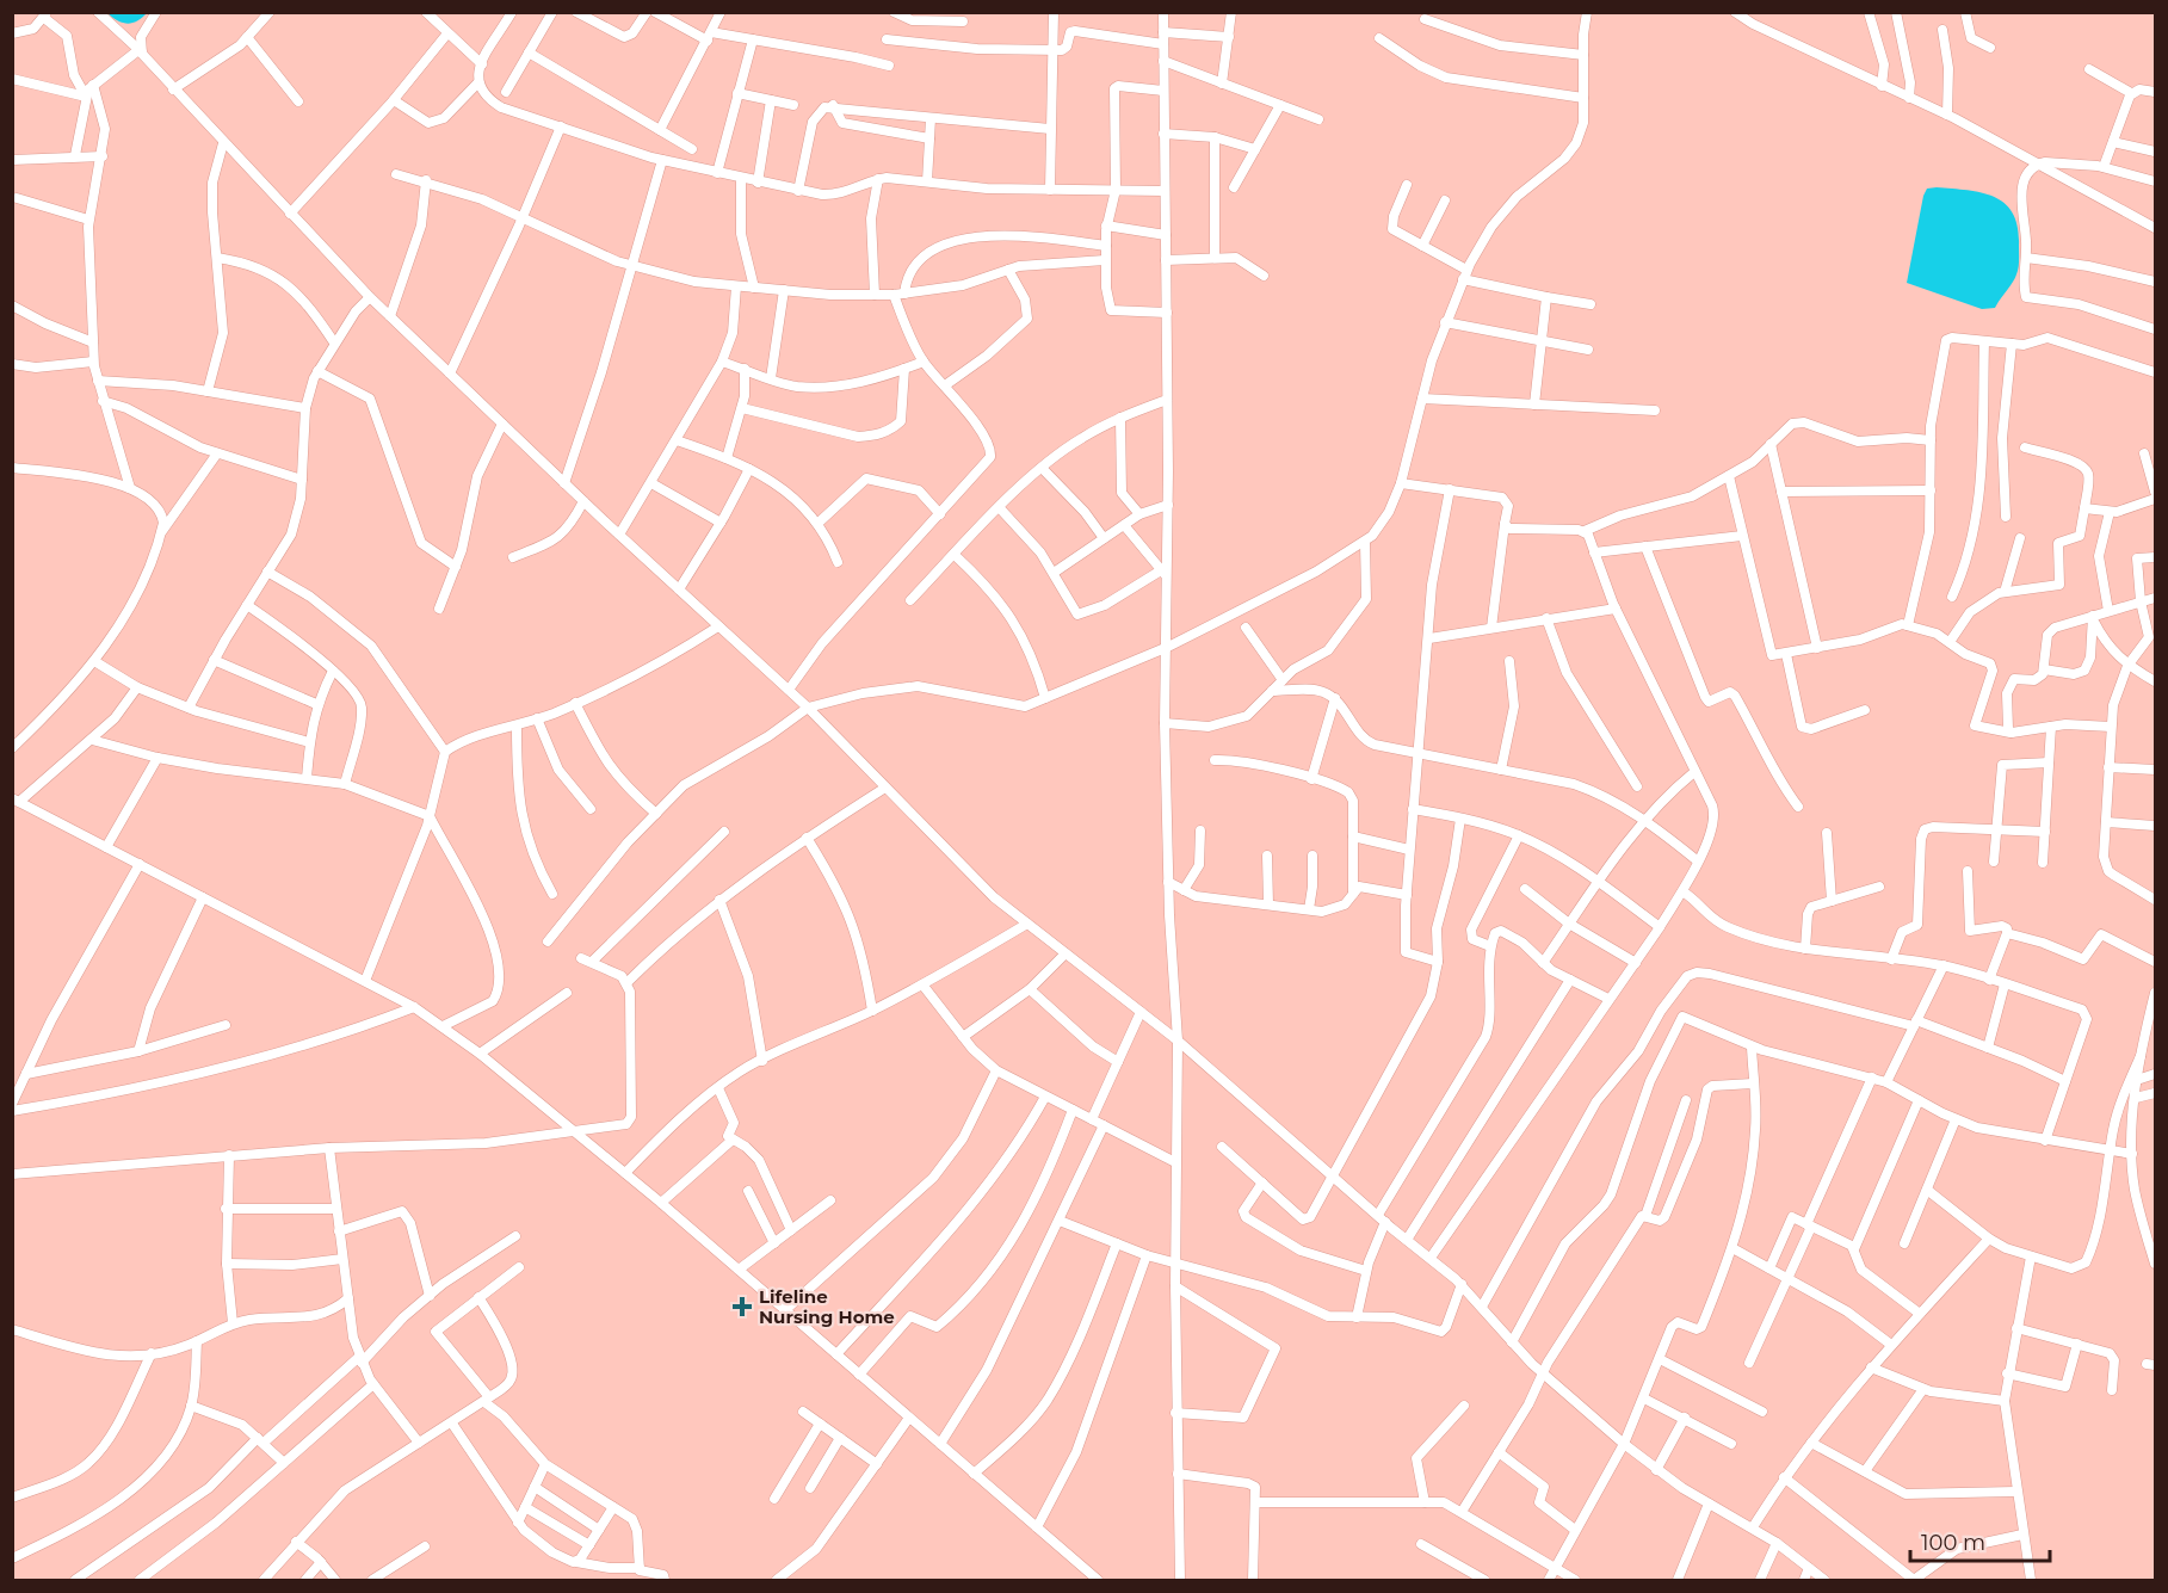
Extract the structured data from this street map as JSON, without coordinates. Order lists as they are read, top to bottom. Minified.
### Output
{"places":{"health":["Lifeline Nursing Home"]},"scale_bar":"100 m"}
